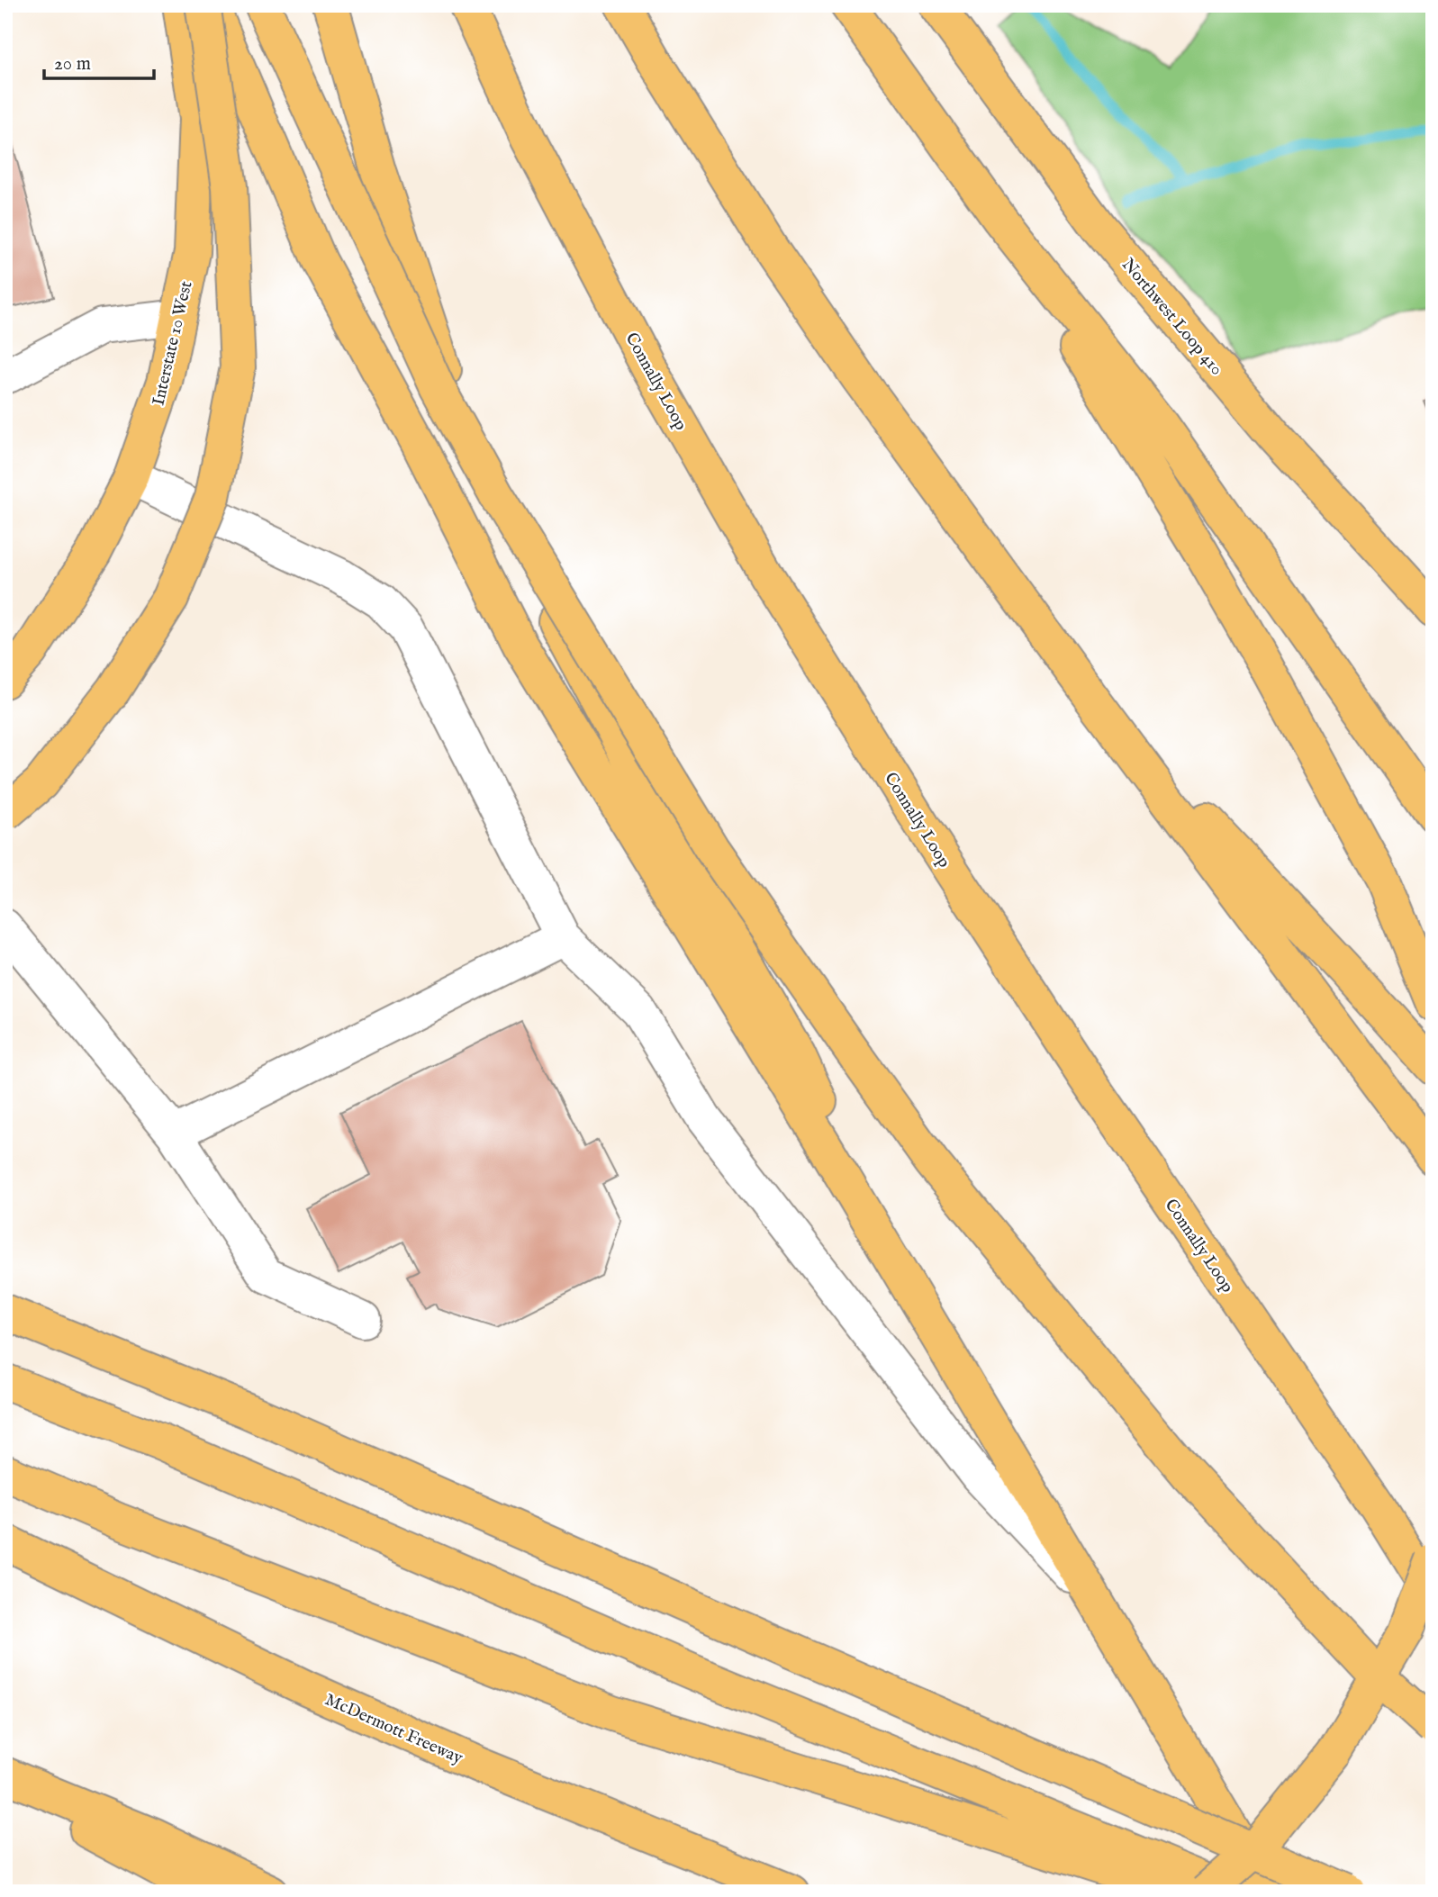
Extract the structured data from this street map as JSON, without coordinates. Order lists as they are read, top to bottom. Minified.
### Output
{"streets":{"main road":["Northwest Loop 410","Interstate 10 West","Connally Loop","McDermott Freeway"]},"scale_bar":"20 m"}
